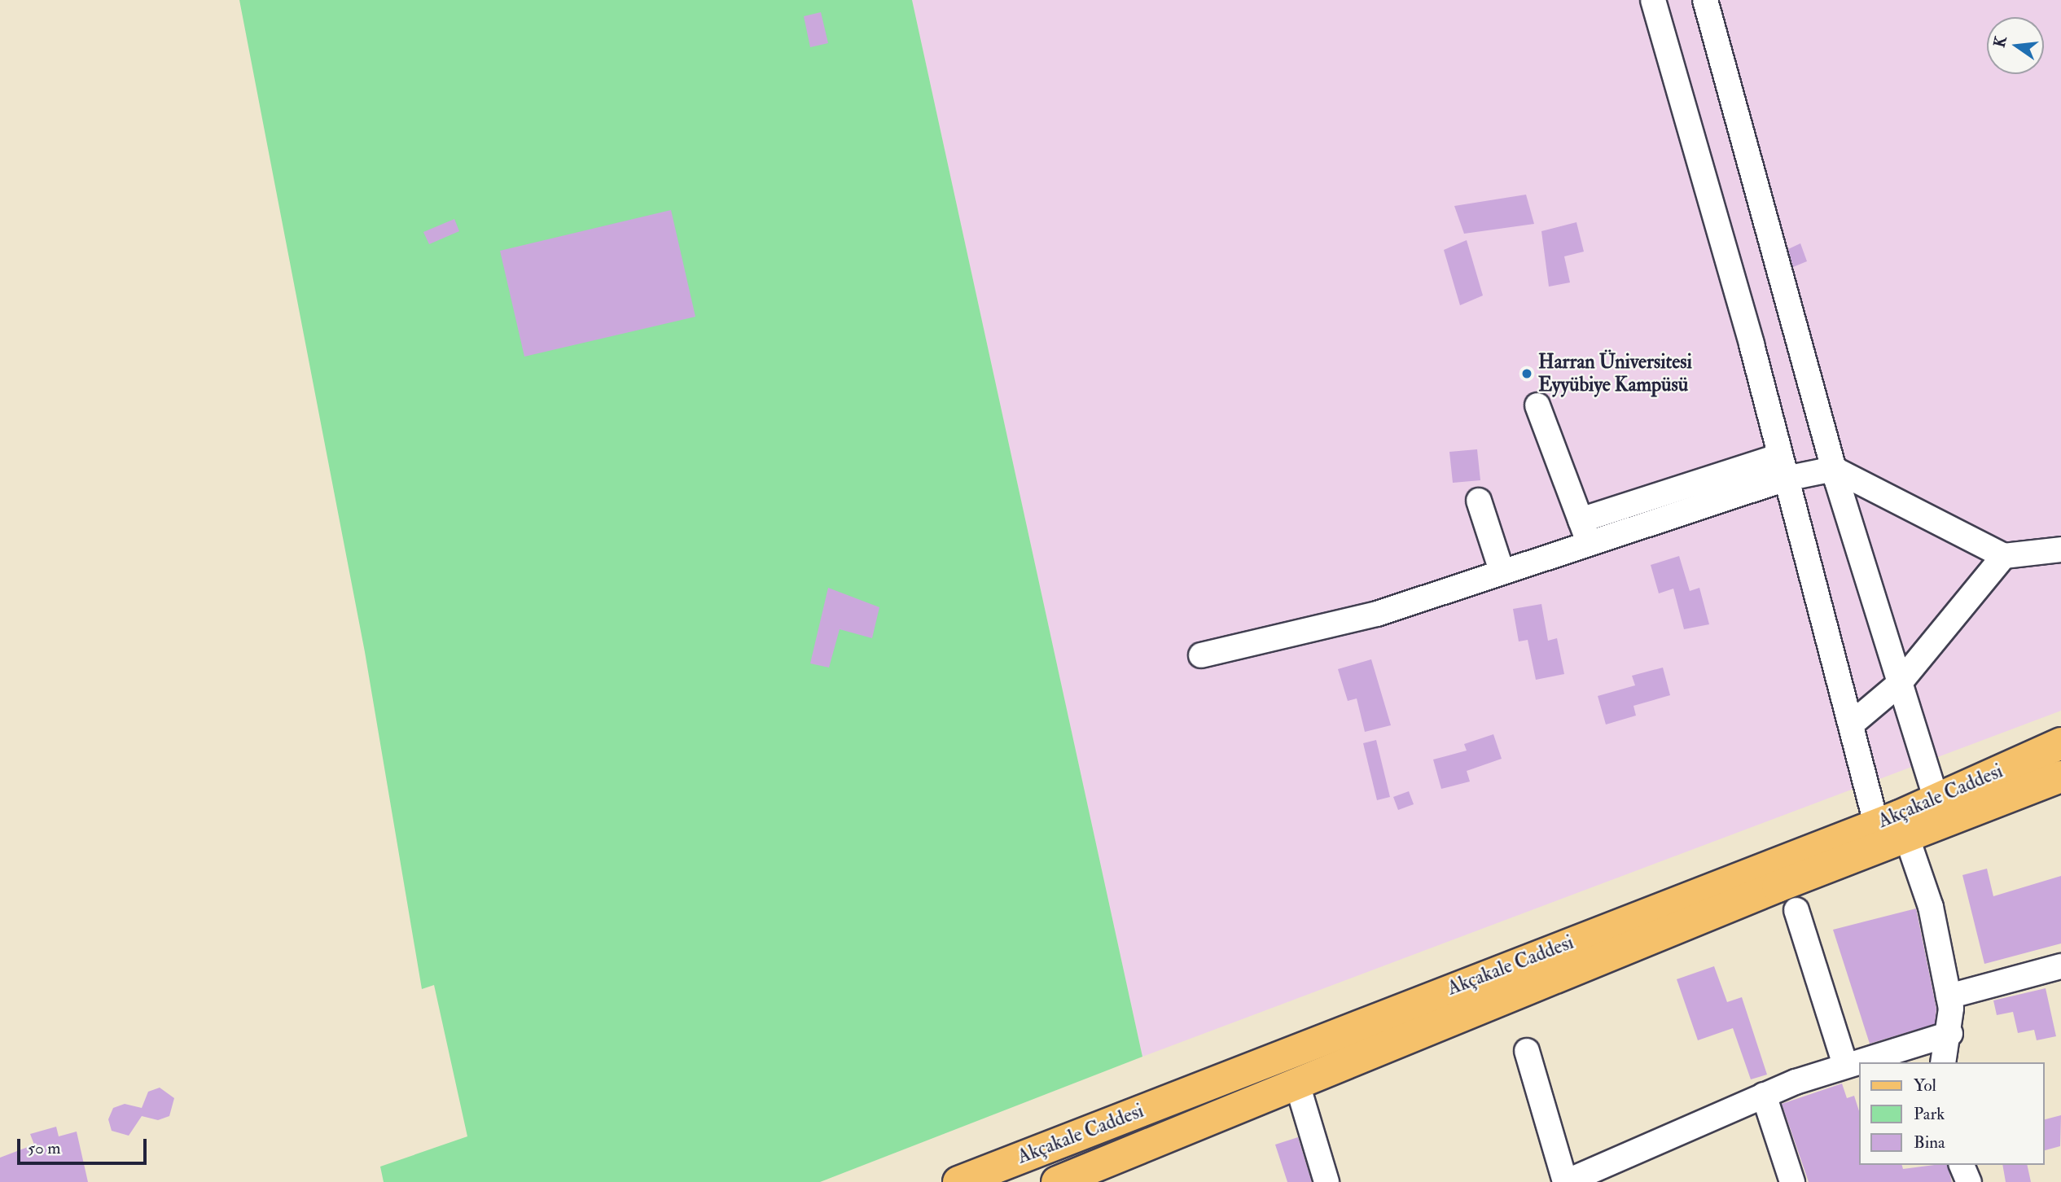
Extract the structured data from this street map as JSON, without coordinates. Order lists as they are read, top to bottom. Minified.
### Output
{"streets":{"main road":["Akçakale Caddesi"]},"places":["Harran Üniversitesi Eyyübiye Kampüsü"],"legend":["Yol","Park","Bina"],"scale_bar":"50 m","north":"left"}
